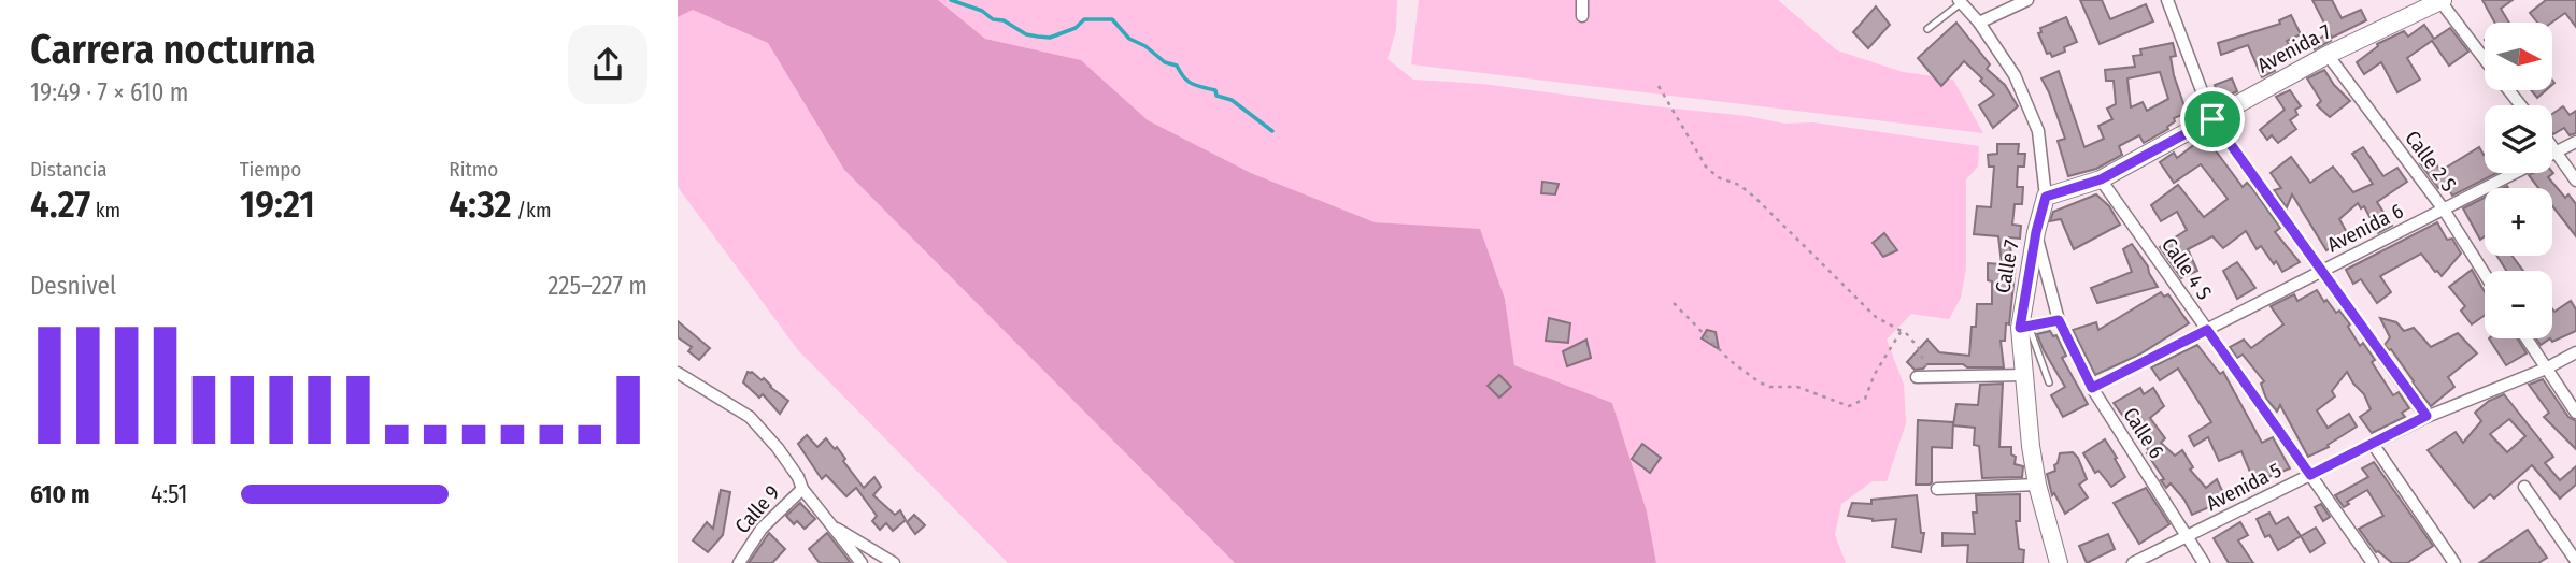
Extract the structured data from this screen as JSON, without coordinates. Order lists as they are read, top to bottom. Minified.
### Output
{"streets":{"main road":["Avenida 7","Calle 7"],"street":["Calle 2 S","Avenida 6","Calle 4 S","Calle 6","Avenida 5","Calle 9"]},"crossings":[["Avenida 7","Calle 2 S"],["Avenida 7","Calle 7"],["Avenida 7","Calle 4 S"],["Calle 2 S","Avenida 6"],["Avenida 6","Calle 4 S"],["Avenida 6","Calle 6"],["Calle 7","Calle 6"],["Calle 4 S","Avenida 5"],["Calle 6","Avenida 5"]],"north":"right","page":{"heading":["Carrera nocturna","19:49 · 7 × 610 m"],"map_buttons":["+","−"],"stats":[["Distancia","4.27 km"],["Tiempo","19:21"],["Ritmo","4:32 /km"]],"chart":["Desnivel","225–227 m"],"list":[{"name":"610 m","note":"4:51"}]}}
